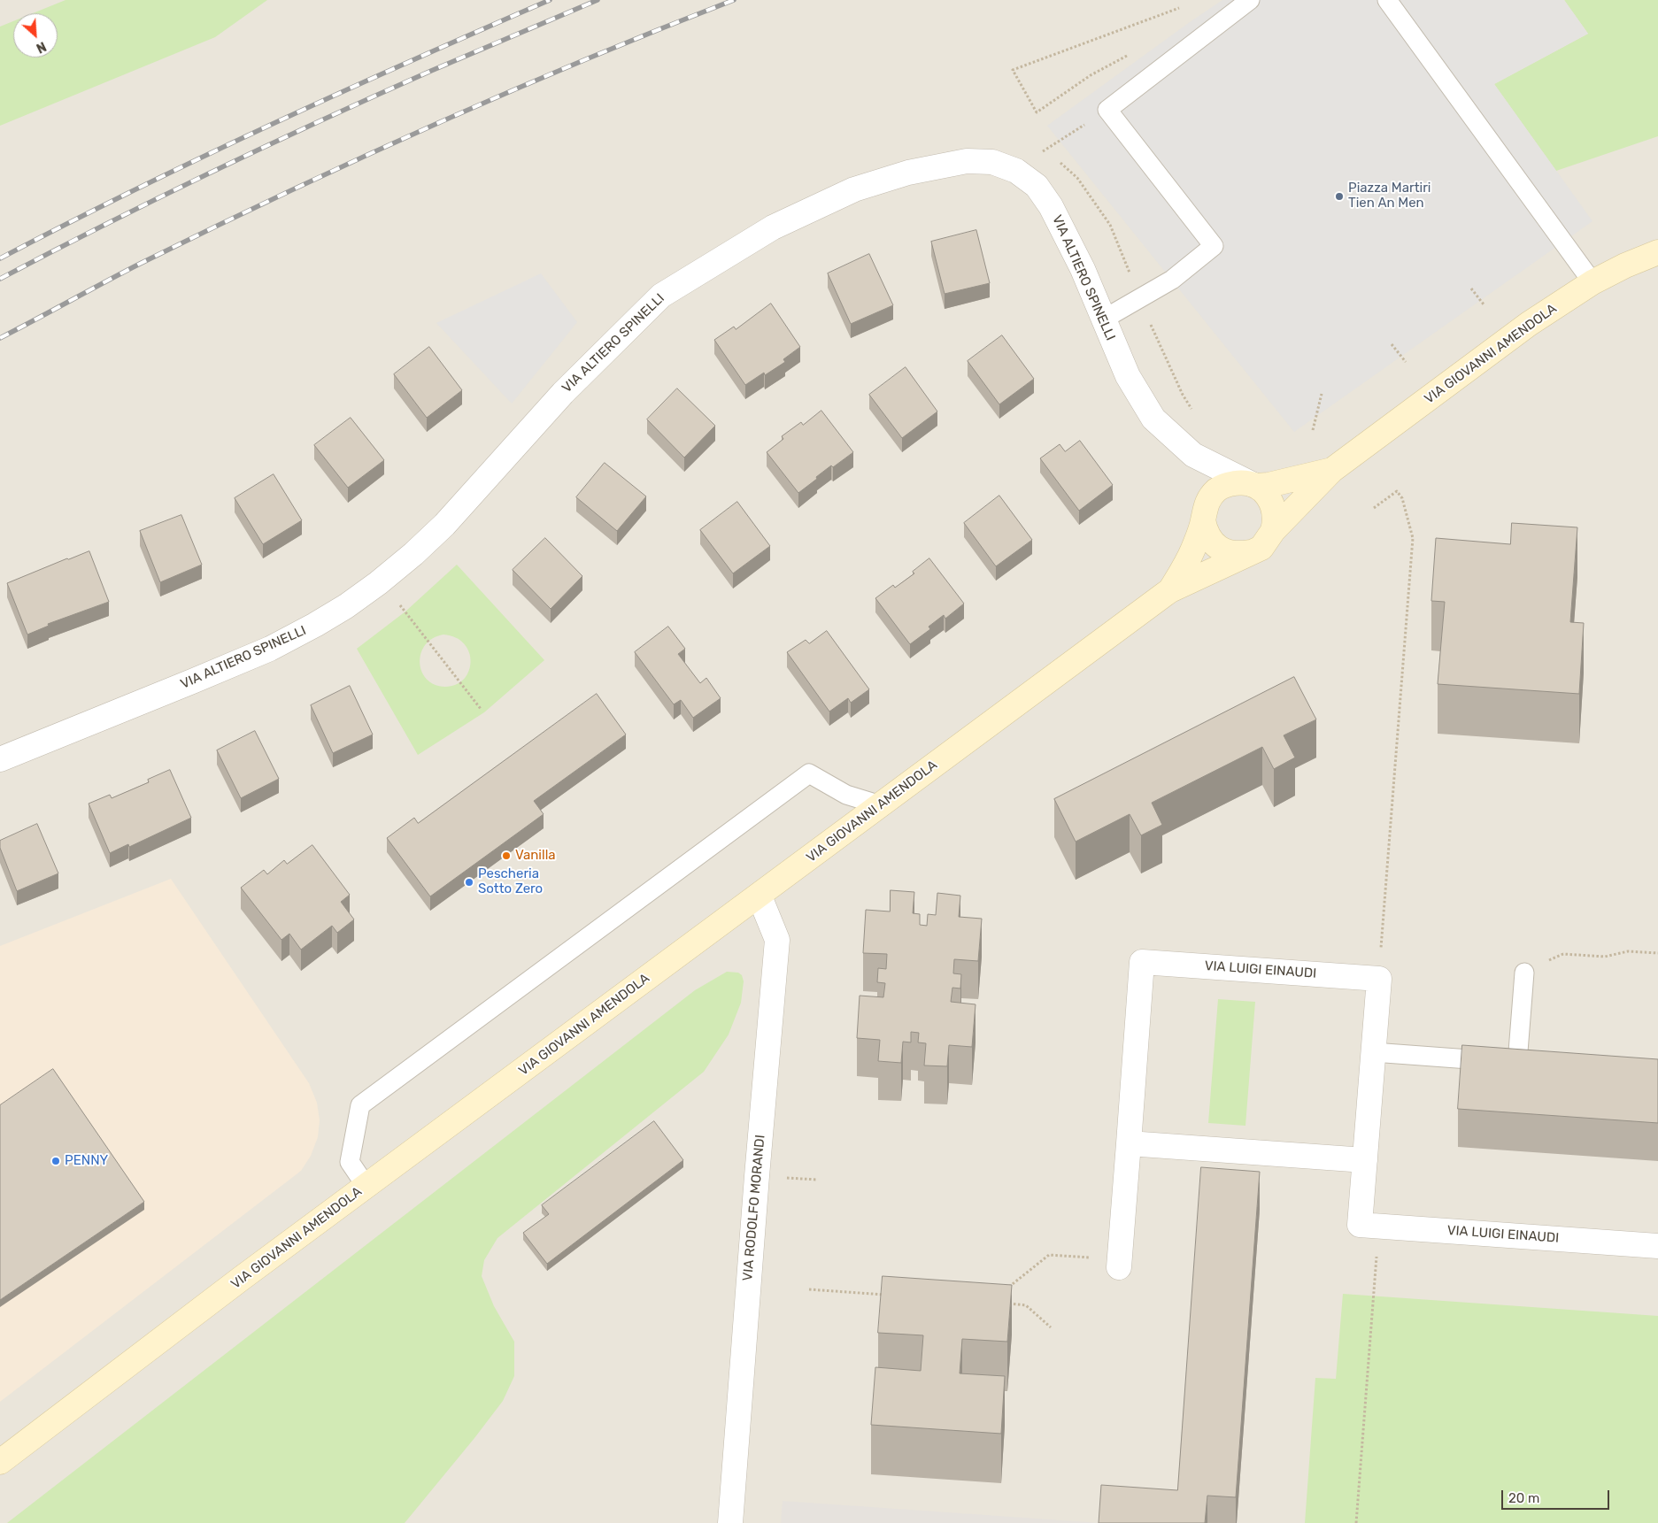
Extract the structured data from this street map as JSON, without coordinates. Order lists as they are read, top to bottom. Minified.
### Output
{"streets":{"street":["VIA ALTIERO SPINELLI","VIA GIOVANNI AMENDOLA","VIA LUIGI EINAUDI","VIA RODOLFO MORANDI"]},"crossings":[["VIA ALTIERO SPINELLI","VIA GIOVANNI AMENDOLA"],["VIA GIOVANNI AMENDOLA","VIA RODOLFO MORANDI"]],"places":["Piazza Martiri Tien An Men","Vanilla","Pescheria Sotto Zero","PENNY"],"scale_bar":"20 m","north":"bottom right"}
